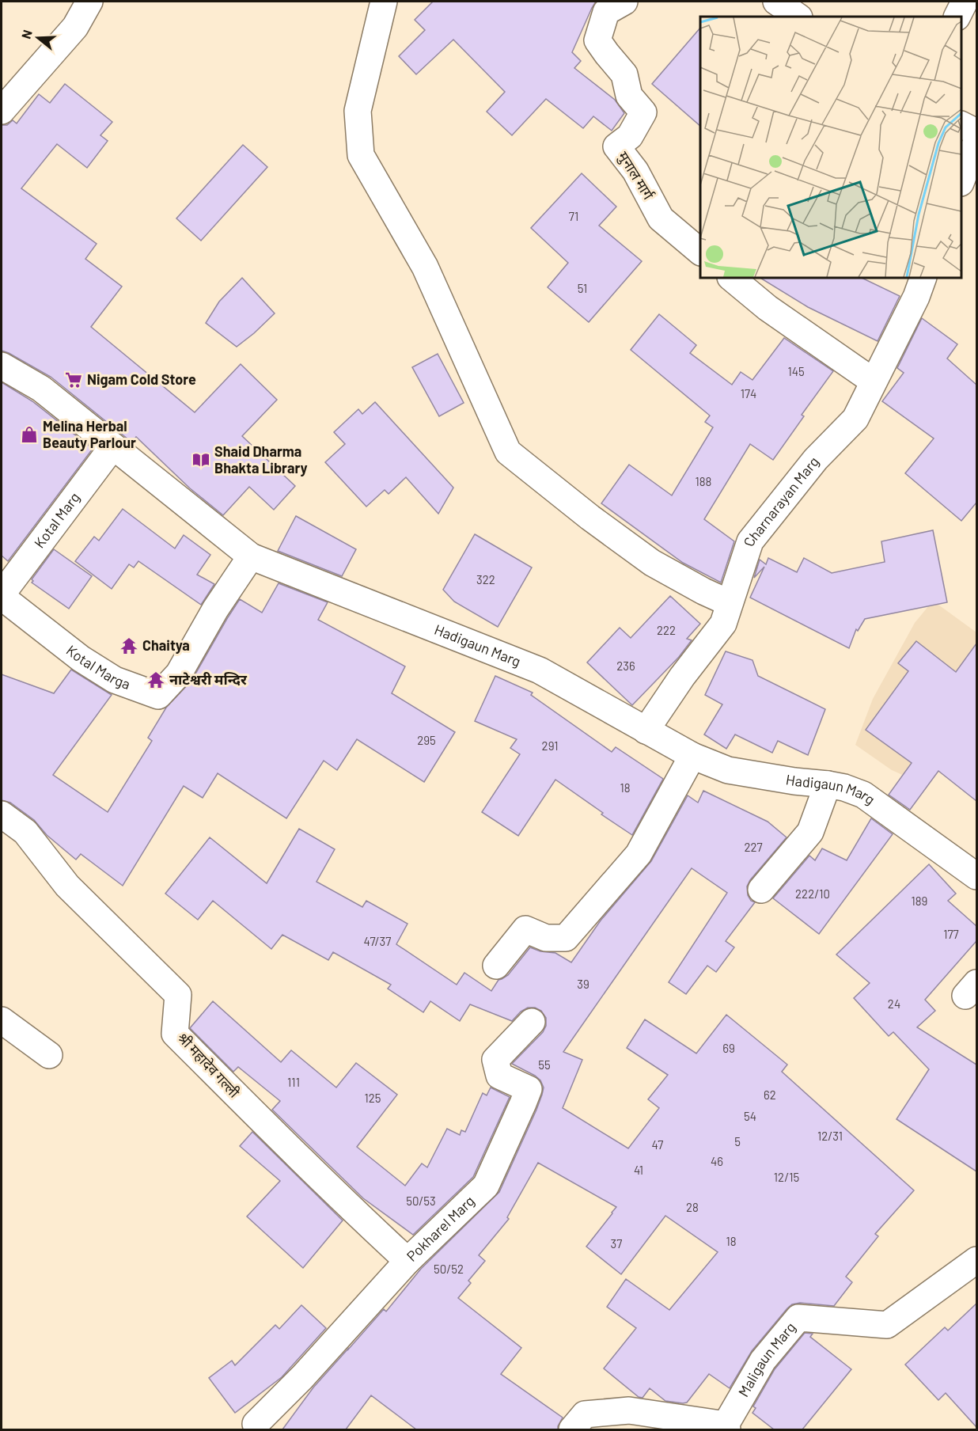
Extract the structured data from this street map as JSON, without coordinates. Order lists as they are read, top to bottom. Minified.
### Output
{"streets":{"street":["मुनाल मार्ग","Charnarayan Marg","Kotal Marg","Hadigaun Marg","Kotal Marga","श्री महादेव गल्ली","Pokharel Marg","Maligaun Marg"]},"crossings":[["Charnarayan Marg","Hadigaun Marg"],["Kotal Marg","Hadigaun Marg"],["Kotal Marg","Kotal Marga"],["Hadigaun Marg","Kotal Marga"],["श्री महादेव गल्ली","Pokharel Marg"]],"places":{"supermarket":["Nigam Cold Store"],"shop":["Melina Herbal Beauty Parlour"],"library":["Shaid Dharma Bhakta Library"],"temple":["Chaitya","नाटेश्वरी मन्दिर"]},"house_numbers":["71","51","145","174","188","322","222","236","295","291","18","227","222/10","189","177","47/37","39","24","69","55","111","62","125","54","12/31","5","47","46","41","12/15","50/53","28","18","37","50/52"],"north":"left"}
